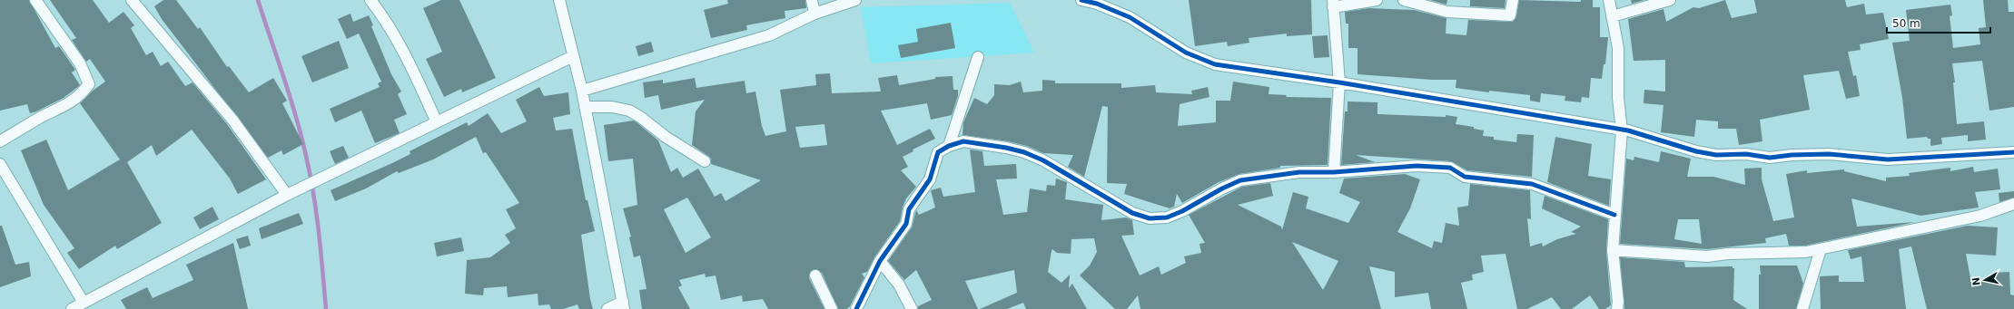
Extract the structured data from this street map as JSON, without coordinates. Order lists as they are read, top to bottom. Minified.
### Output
{"scale_bar":"50 m","north":"left"}
